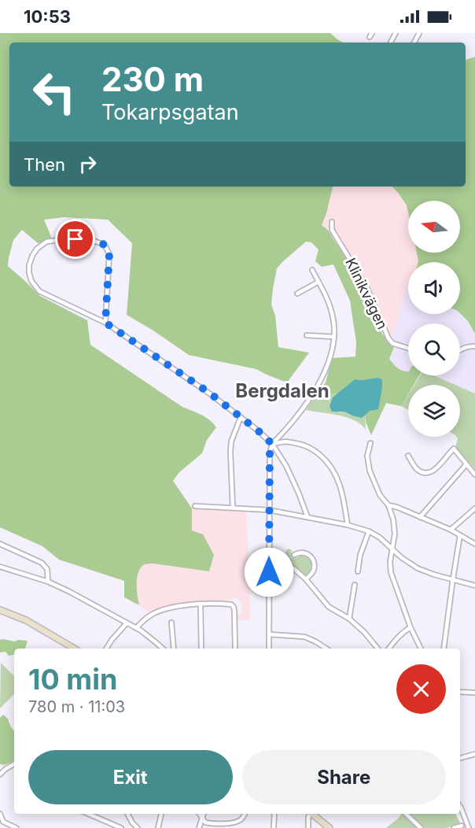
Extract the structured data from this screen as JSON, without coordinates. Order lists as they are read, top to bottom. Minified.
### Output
{"streets":{"street":["Klinikvägen"]},"districts":["Bergdalen"],"north":"left","page":{"status":"10:53","turn":["230 m","Tokarpsgatan"],"then":"Then","heading":["10 min","780 m · 11:03"],"buttons":["Exit","Share"]}}
